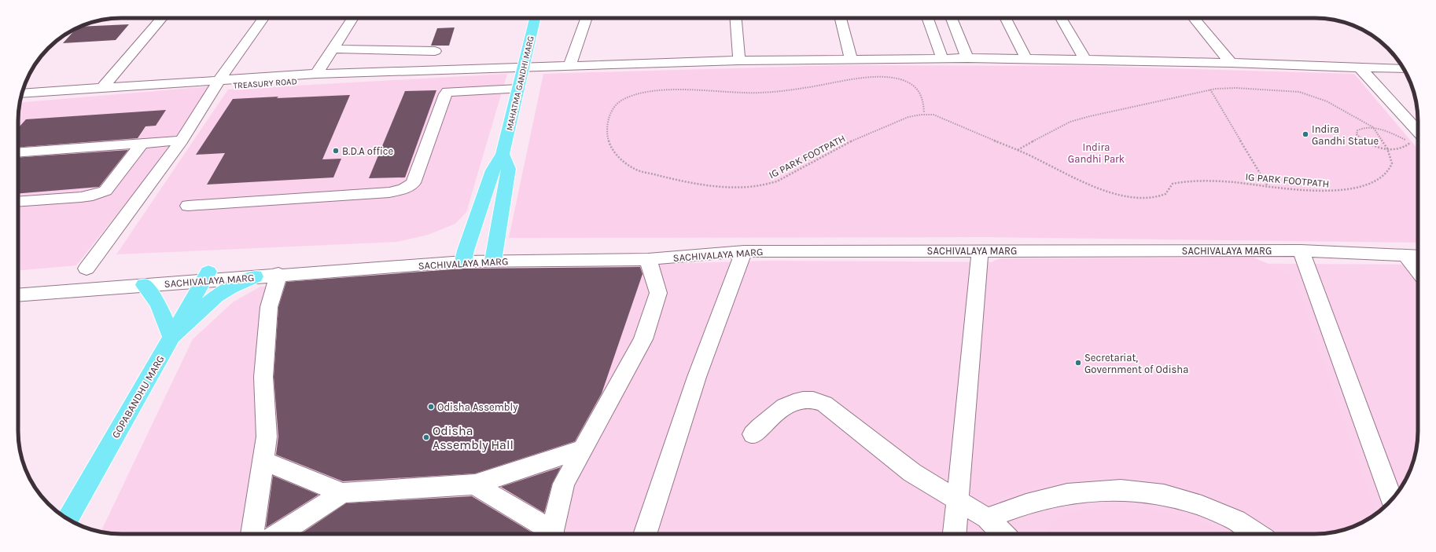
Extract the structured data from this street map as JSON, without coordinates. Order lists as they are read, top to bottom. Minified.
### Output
{"streets":{"main road":["MAHATMA GANDHI MARG","GOPABANDHU MARG"],"street":["TREASURY ROAD","SACHIVALAYA MARG"],"path":["IG PARK FOOTPATH"]},"crossings":[["TREASURY ROAD","MAHATMA GANDHI MARG"],["MAHATMA GANDHI MARG","SACHIVALAYA MARG"],["SACHIVALAYA MARG","GOPABANDHU MARG"]],"parks":["Indira Gandhi Park"],"places":["Indira Gandhi Statue","B.D.A office","Secretariat, Government of Odisha","Odisha Assembly","Odisha Assembly Hall"]}
